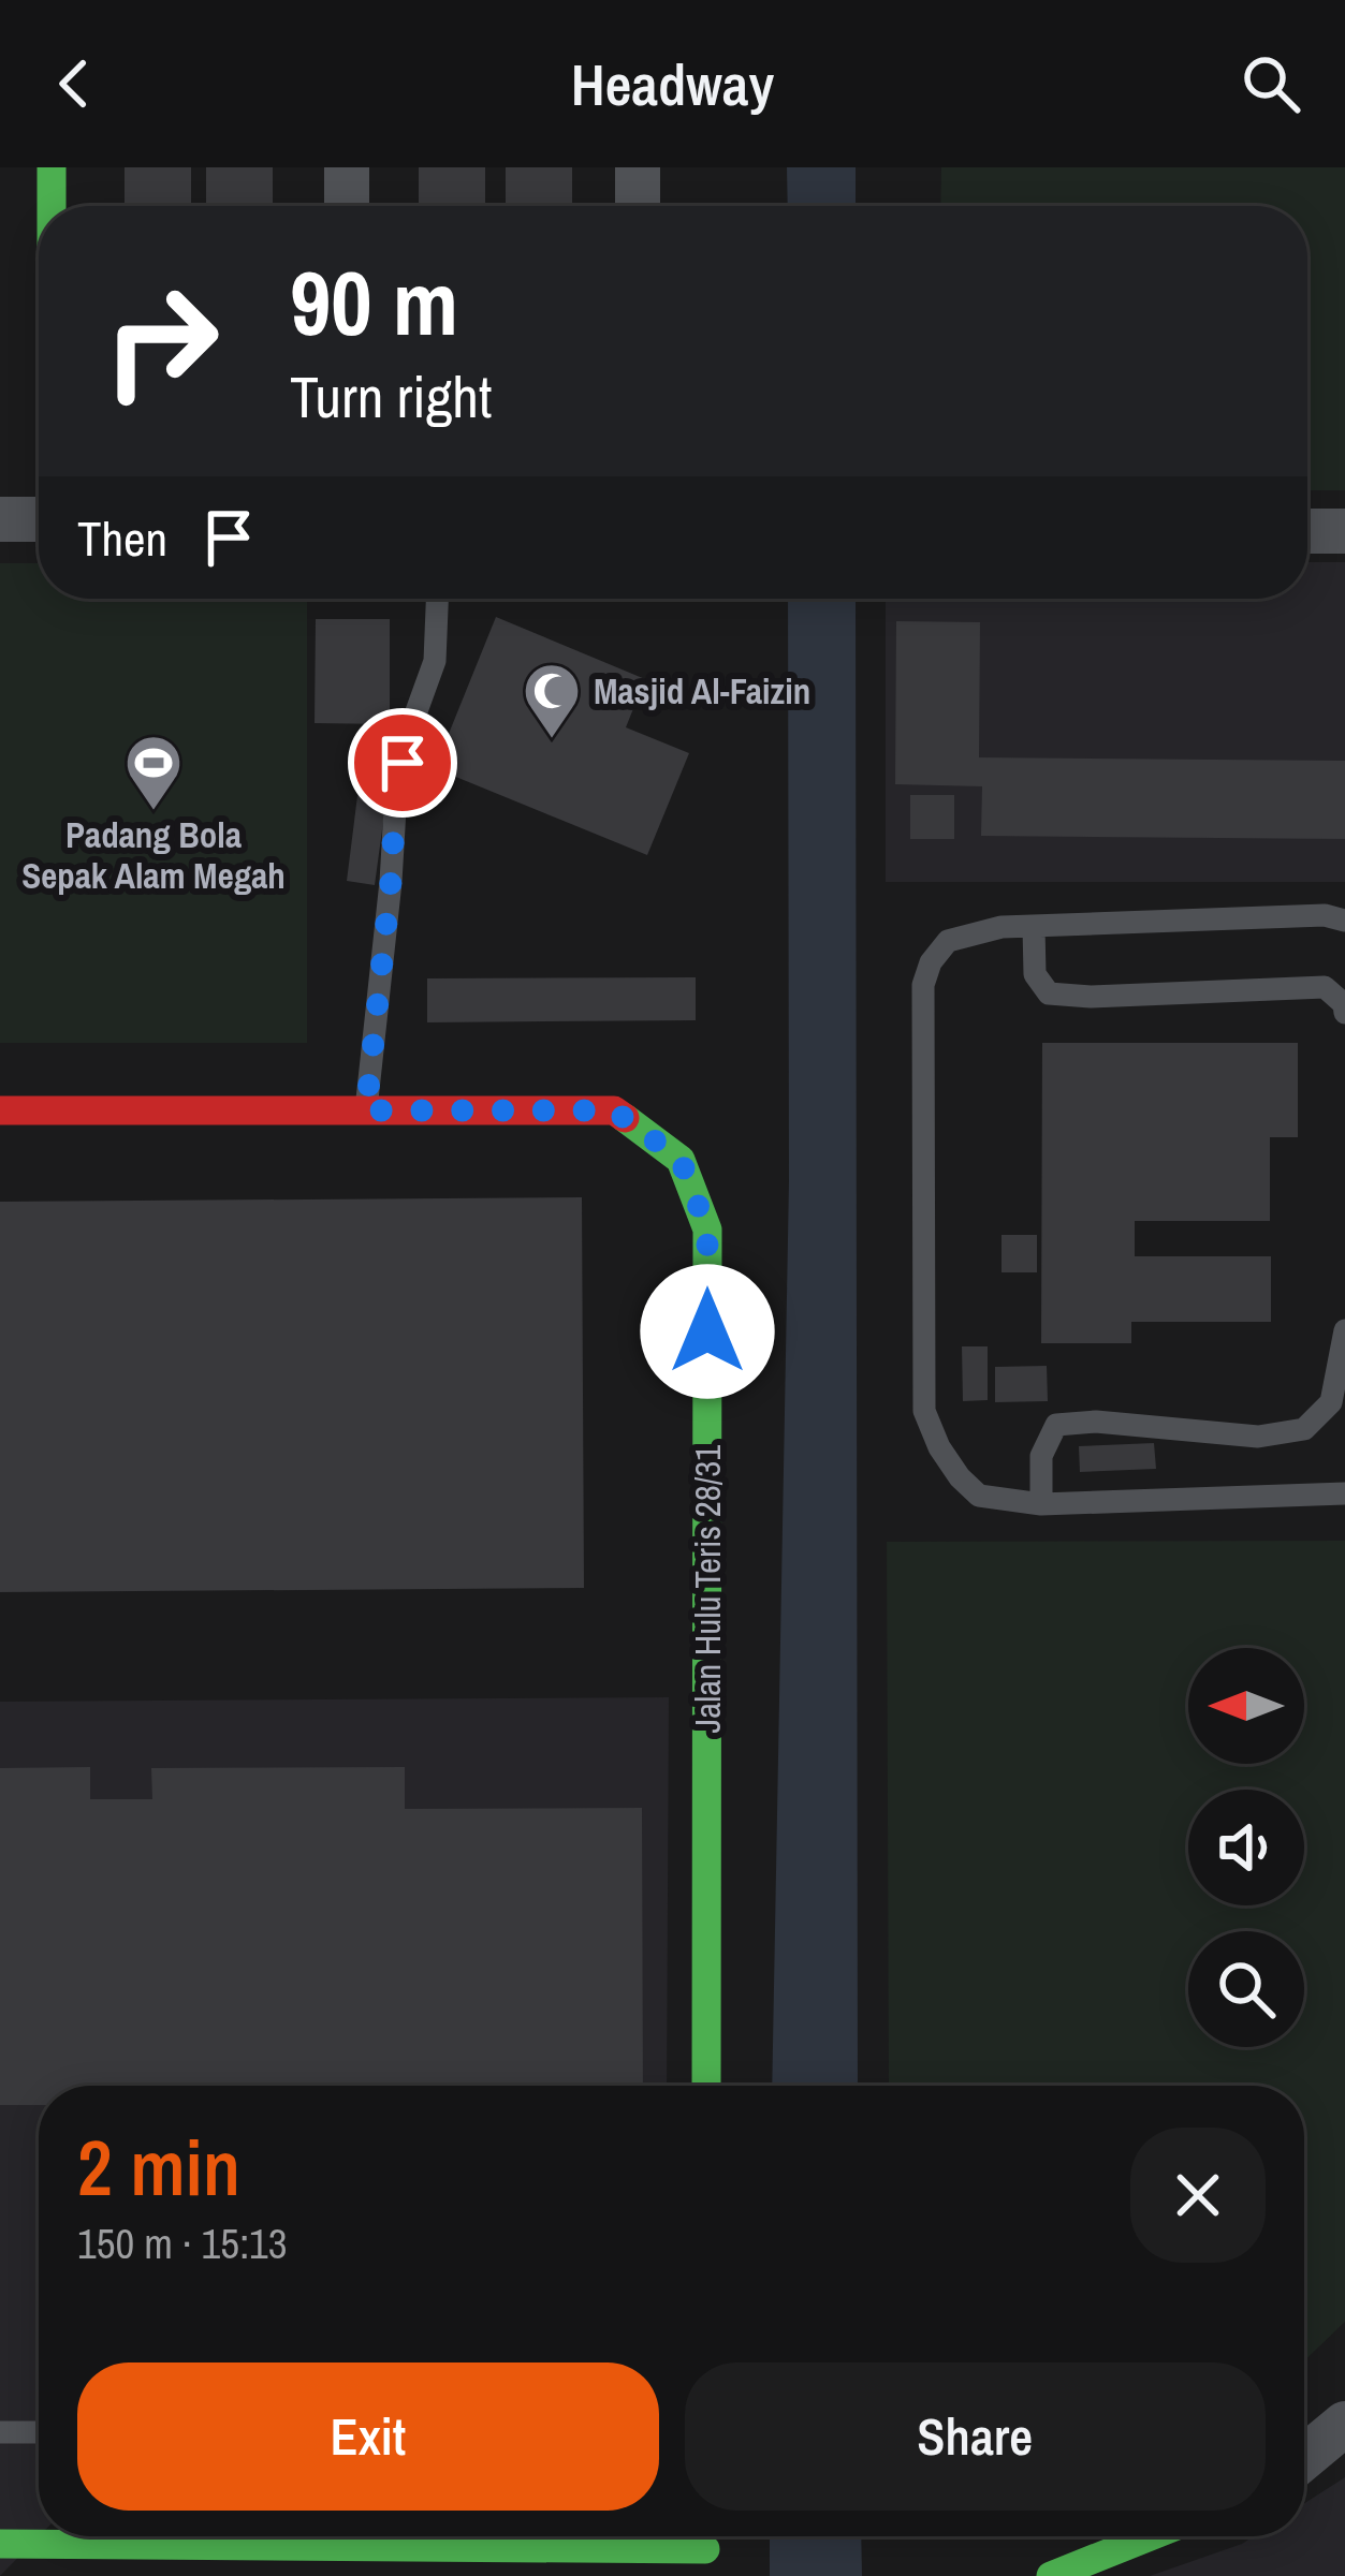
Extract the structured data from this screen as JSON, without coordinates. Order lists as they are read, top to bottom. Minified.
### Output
{"streets":{"street":["Jalan Hulu Teris 28/31"]},"places":{"mosque":["Masjid Al-Faizin"],"sports":["Padang Bola Sepak Alam Megah"]},"north":"left","page":{"header":"Headway","turn":["90 m","Turn right"],"then":"Then","heading":["2 min","150 m · 15:13"],"buttons":["Exit","Share"]}}
